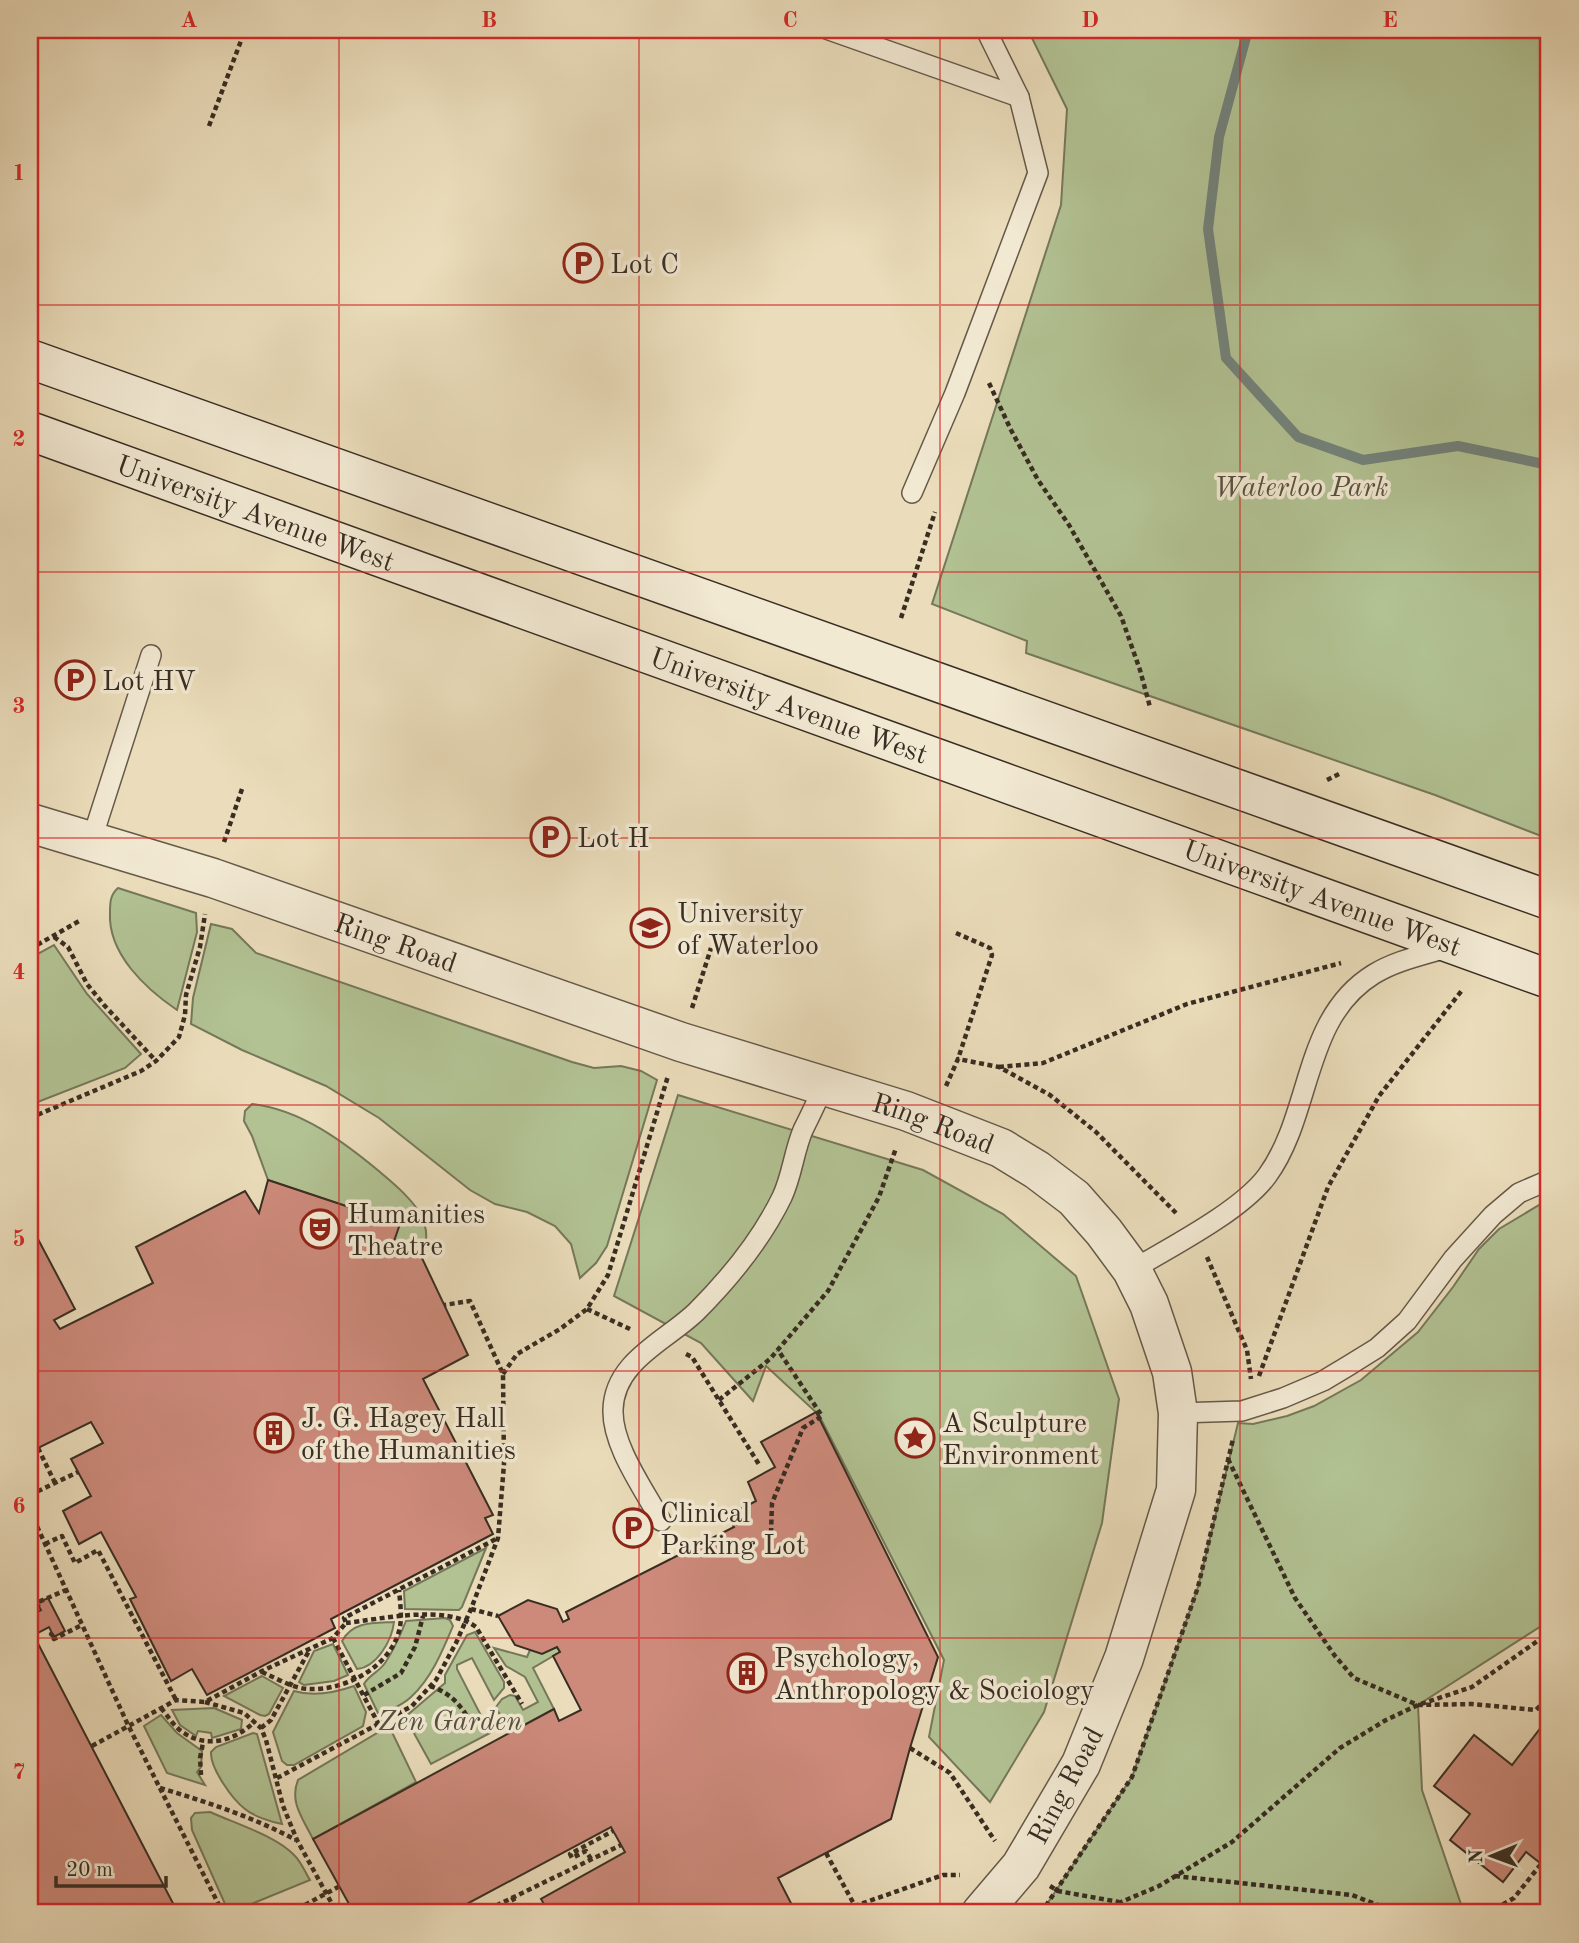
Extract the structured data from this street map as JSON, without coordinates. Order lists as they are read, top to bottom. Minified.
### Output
{"streets":{"main road":["University Avenue West","Ring Road"]},"parks":["Waterloo Park","Zen Garden"],"places":{"parking":["Lot C","Lot HV","Lot H","Clinical Parking Lot"],"school or university":["University of Waterloo"],"theatre":["Humanities Theatre"],"building":["J. G. Hagey Hall of the Humanities","Psychology, Anthropology & Sociology"],"place":["A Sculpture Environment"]},"scale_bar":"20 m","north":"left","grid":{"columns":["A","B","C","D","E"],"rows":["1","2","3","4","5","6","7"]}}
